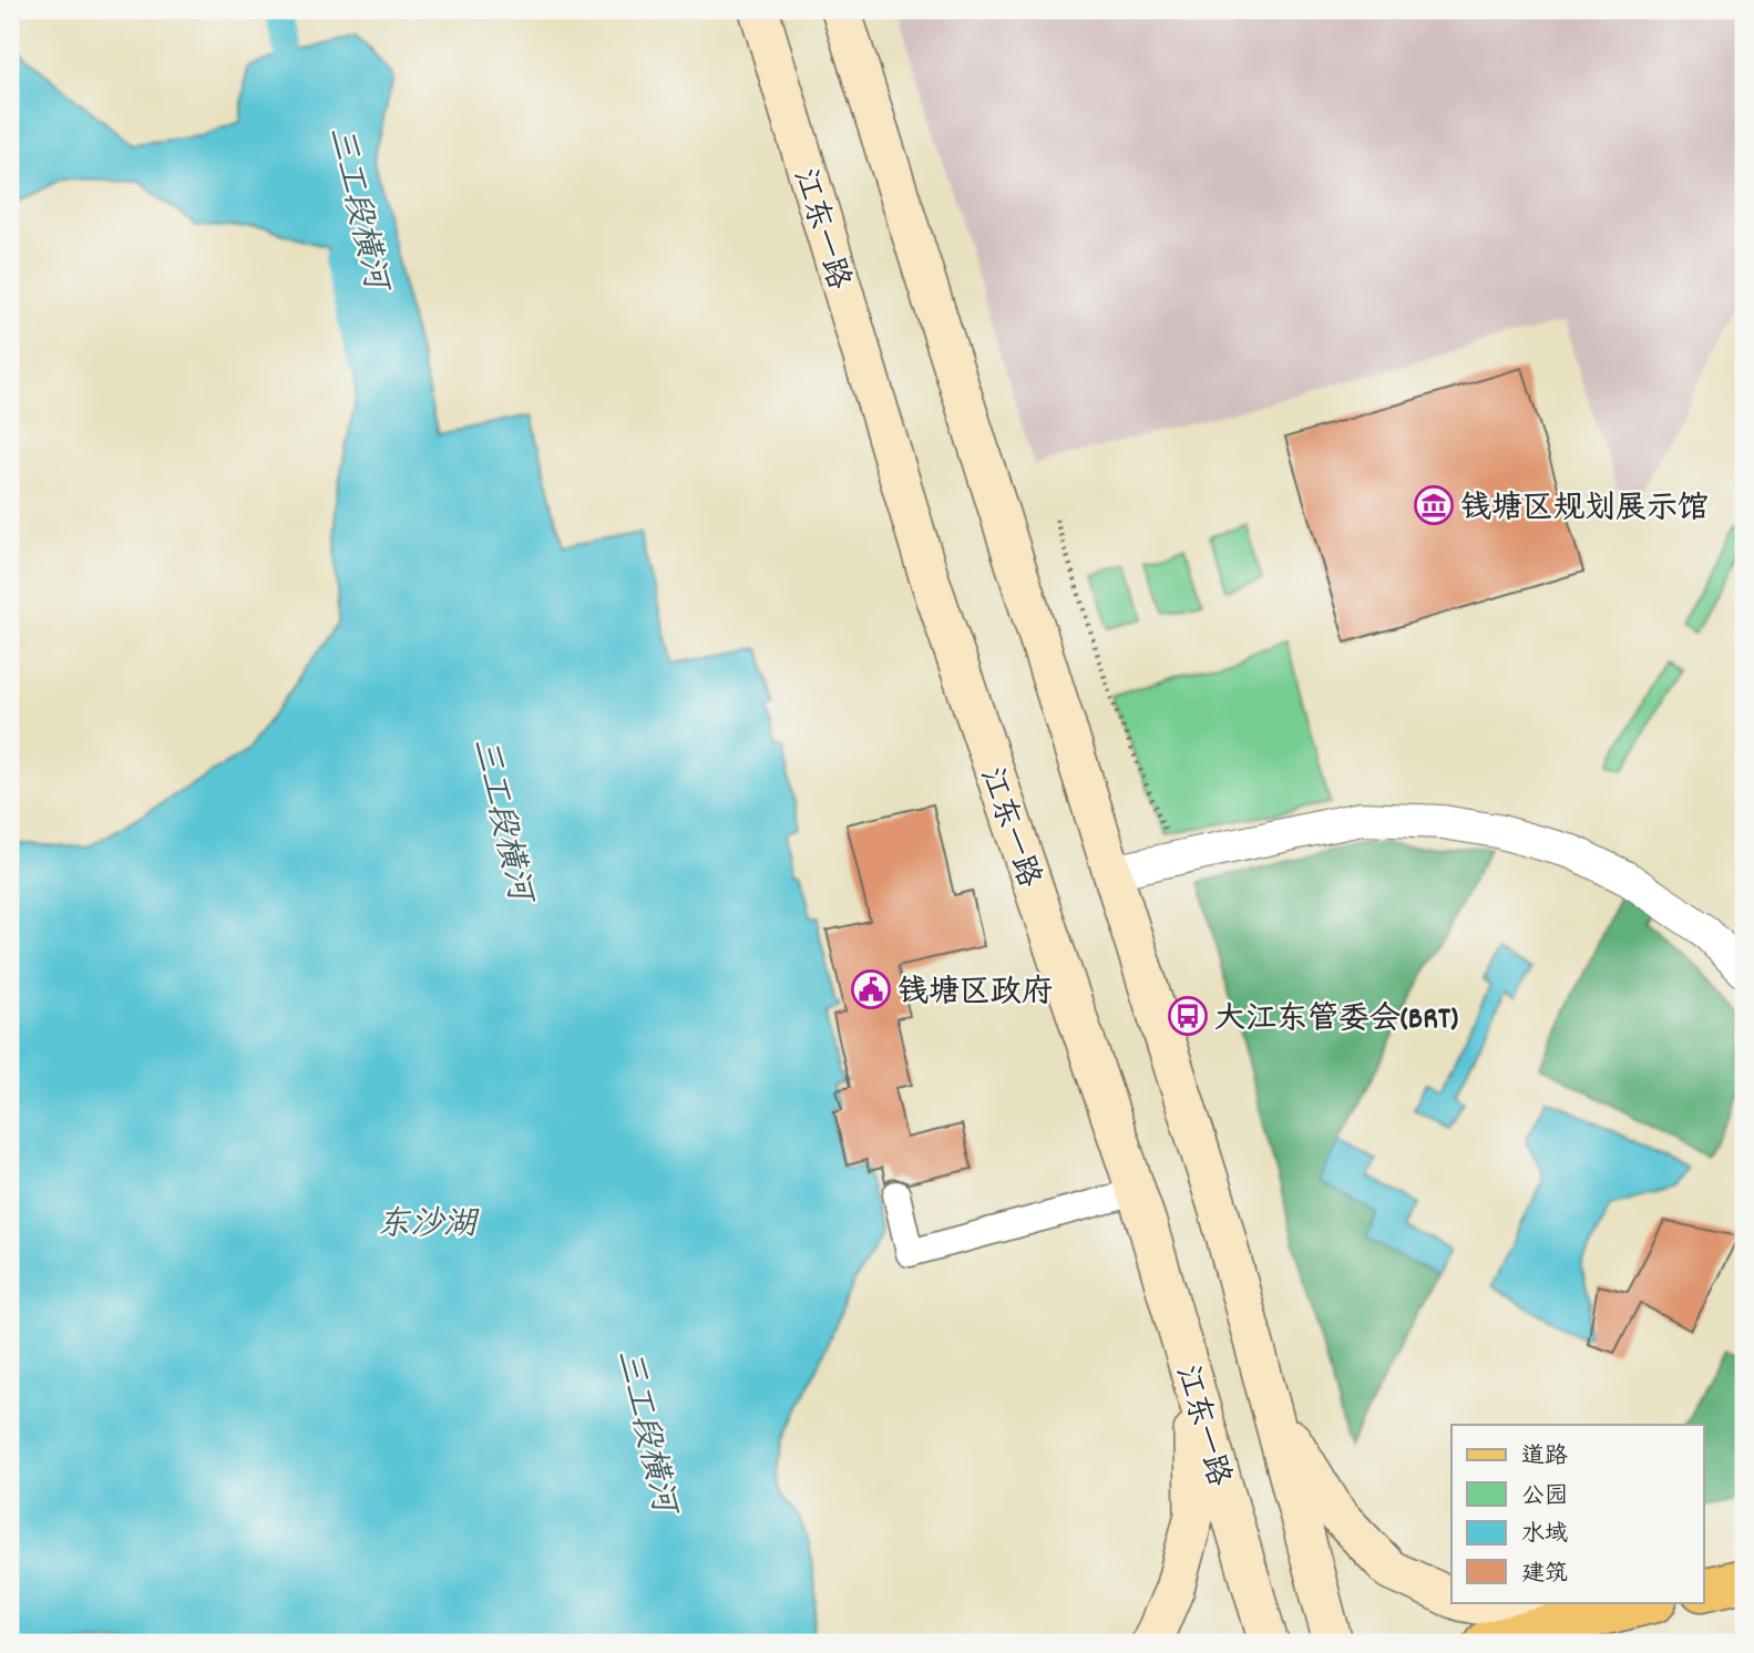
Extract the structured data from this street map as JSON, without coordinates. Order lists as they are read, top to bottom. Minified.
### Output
{"streets":{"main road":["江东一路"]},"water":["三工段横河","东沙湖"],"places":{"museum":["钱塘区规划展示馆"],"public building":["钱塘区政府"],"bus stop":["大江东管委会(BRT)"]},"legend":["道路","公园","水域","建筑"]}
